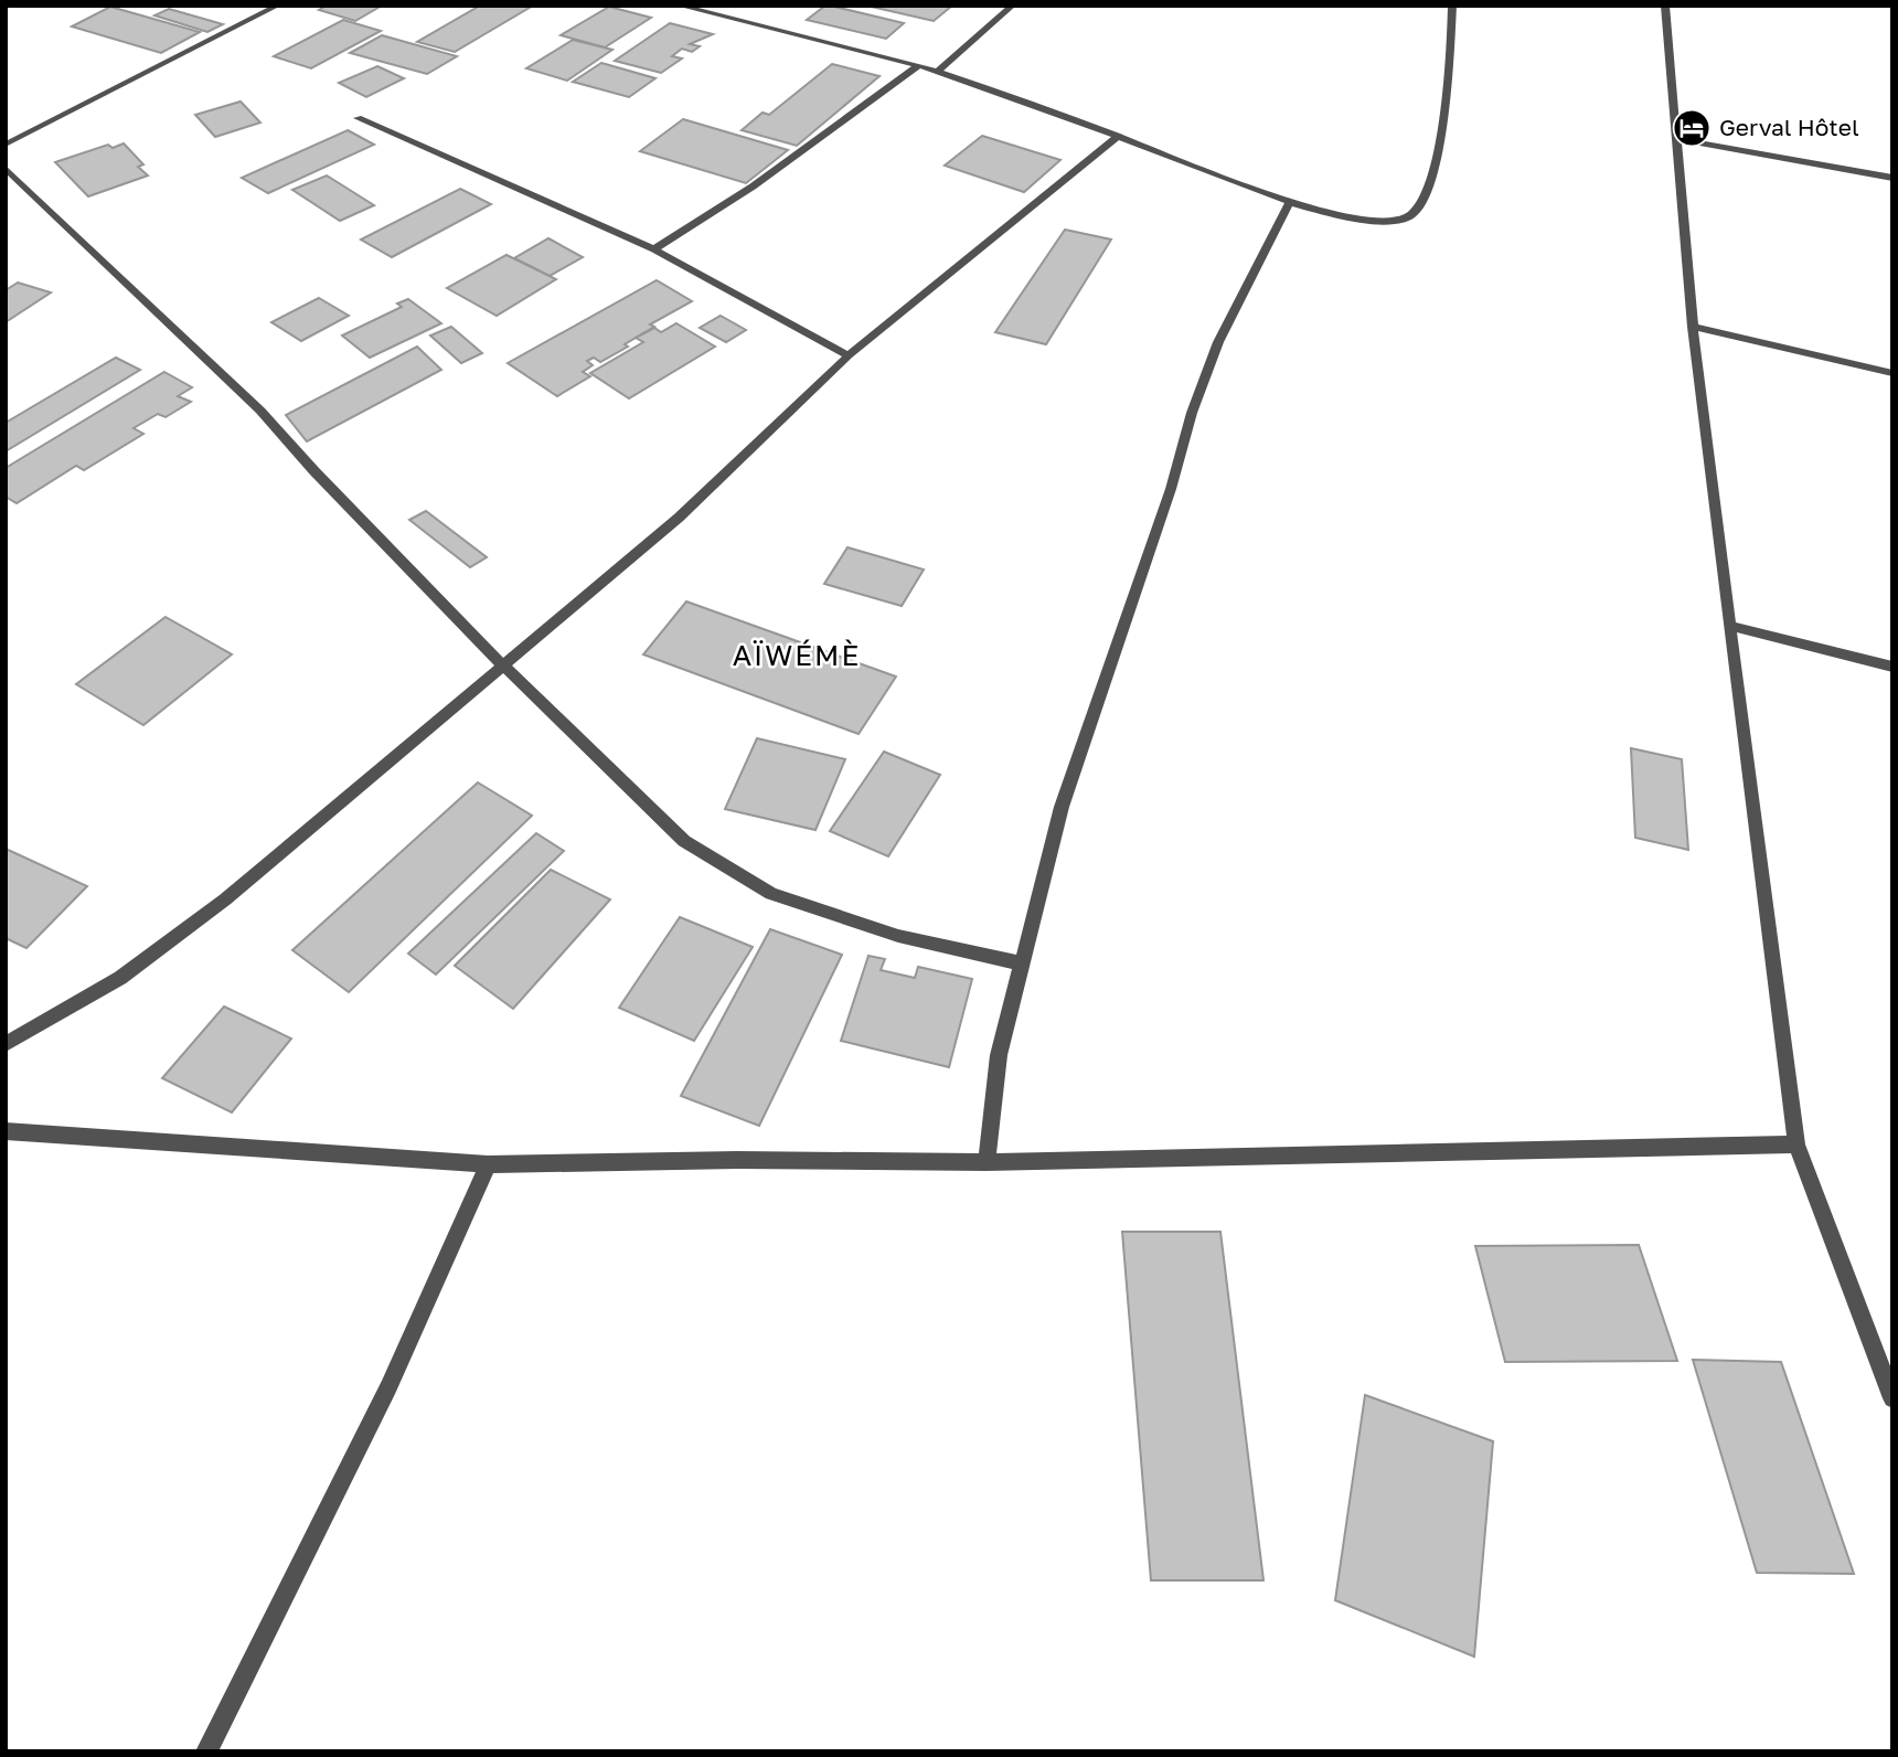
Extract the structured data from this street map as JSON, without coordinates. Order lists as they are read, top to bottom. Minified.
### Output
{"districts":["AÏWÉMÈ"],"places":{"hotel":["Gerval Hôtel"]}}
